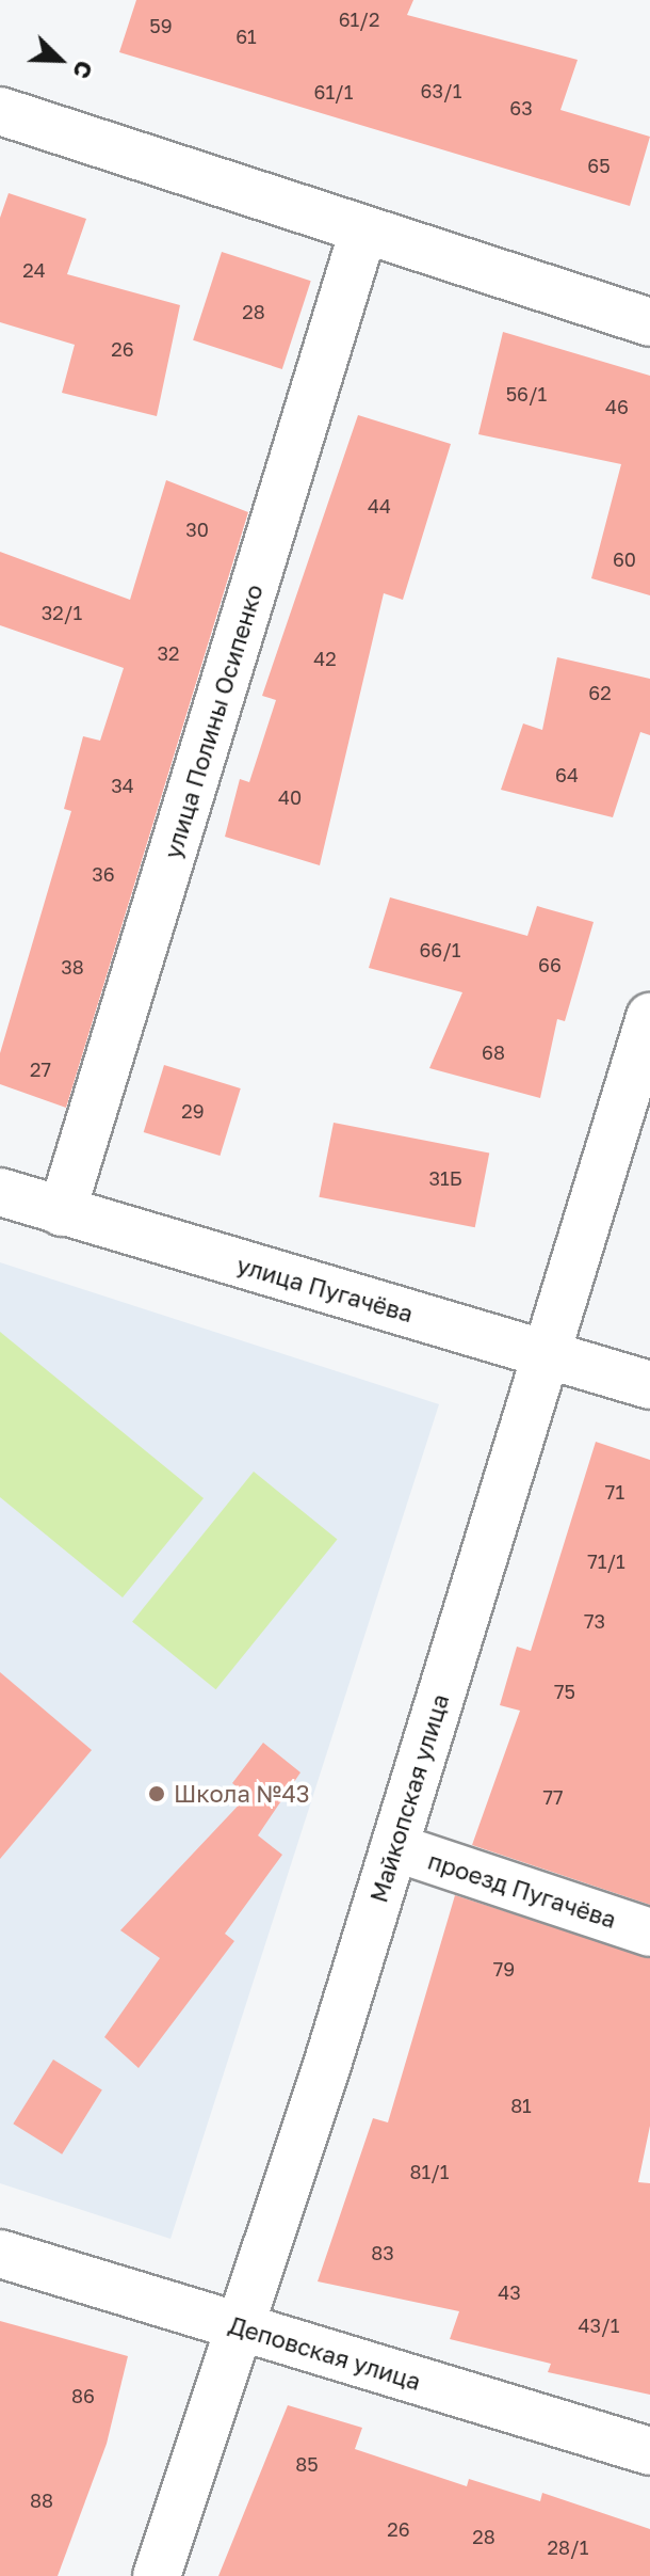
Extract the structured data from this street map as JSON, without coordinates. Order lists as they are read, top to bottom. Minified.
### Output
{"streets":{"street":["улица Полины Осипенко","улица Пугачёва","Майкопская улица","проезд Пугачёва","Деповская улица"]},"crossings":[["улица Полины Осипенко","улица Пугачёва"],["улица Пугачёва","Майкопская улица"],["Майкопская улица","проезд Пугачёва"],["Майкопская улица","Деповская улица"]],"places":["Школа №43"],"house_numbers":["61/2","59","61","63/1","61/1","63","65","24","28","26","56/1","46","44","30","60","32/1","32","42","62","64","34","40","36","66/1","66","38","68","27","29","31Б","71","71/1","73","75","77","79","81","81/1","83","43","43/1","86","85","88","26","28","28/1"],"north":"bottom right"}
